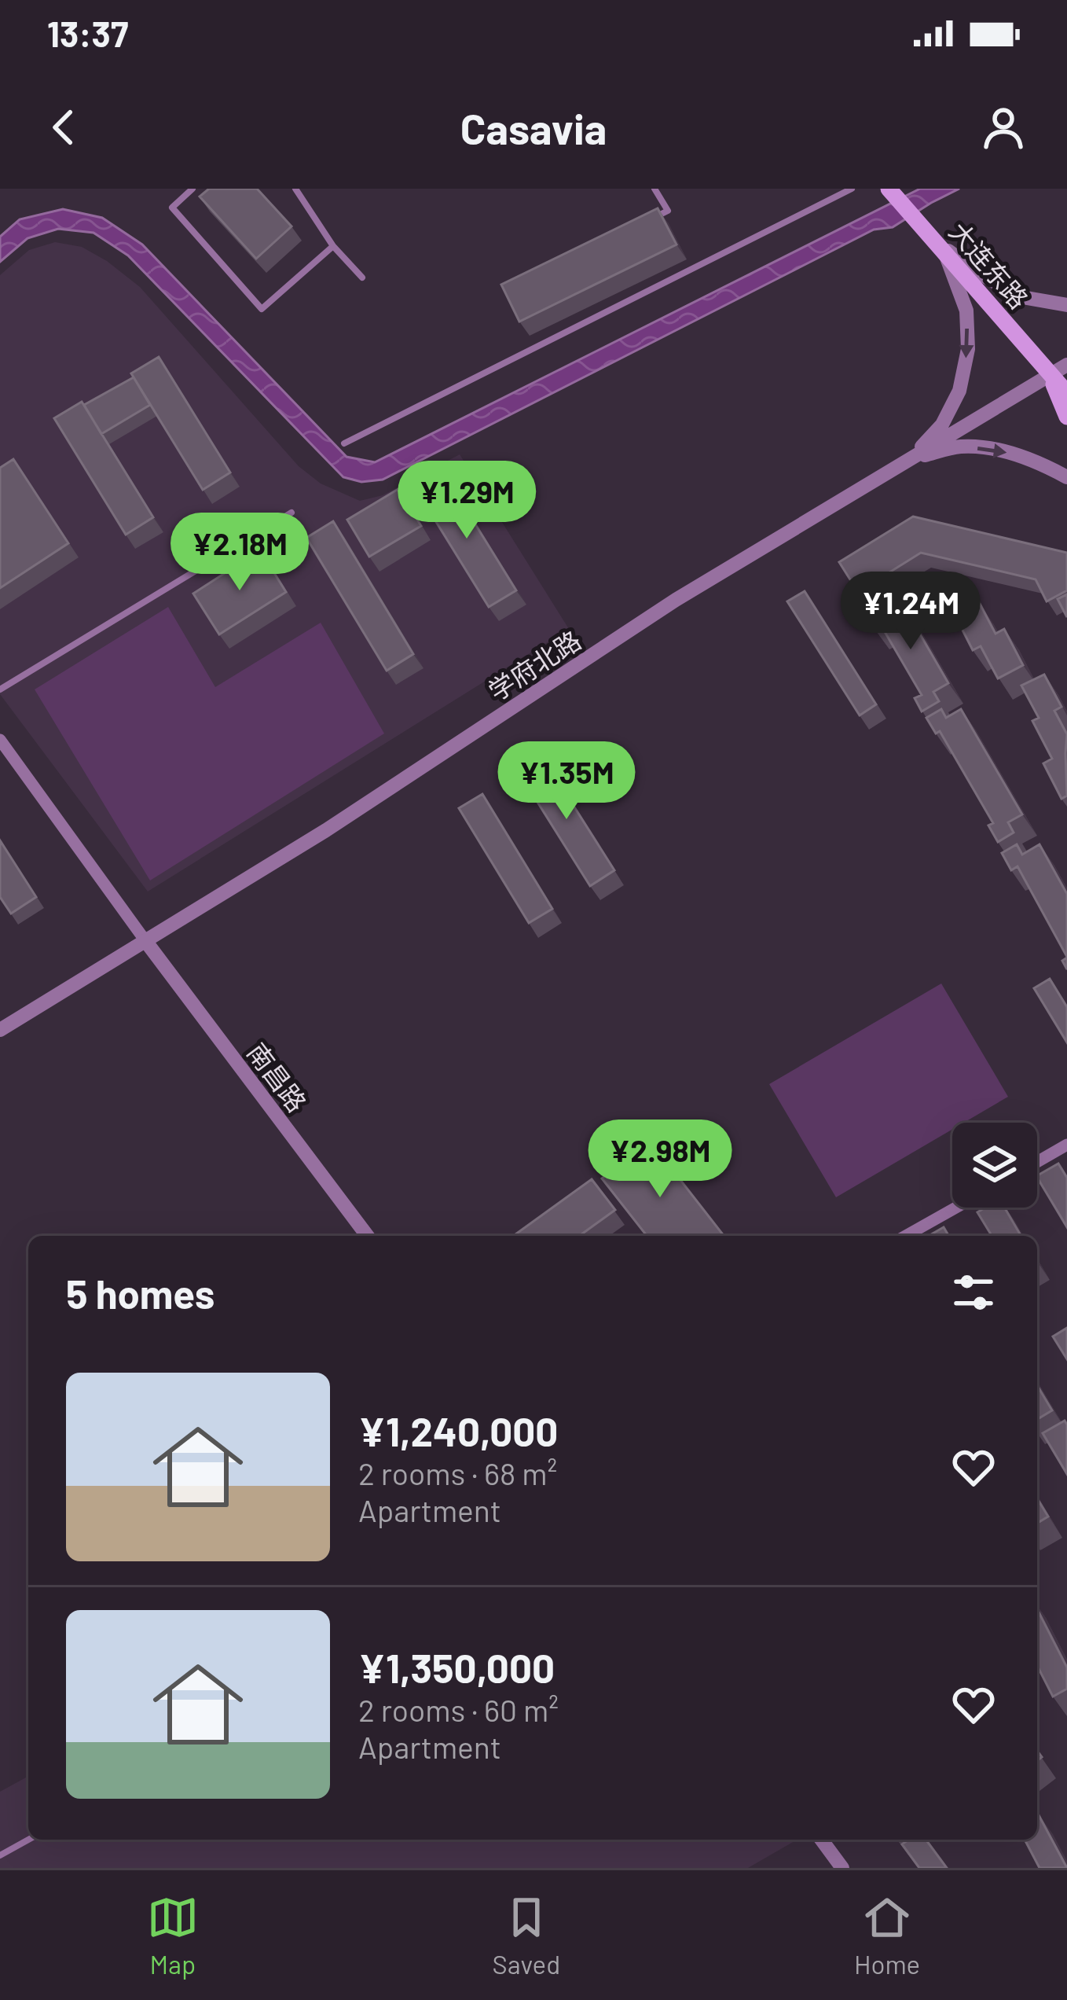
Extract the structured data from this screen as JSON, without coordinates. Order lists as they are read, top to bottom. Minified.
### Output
{"streets":{"main road":["大连东路"],"street":["学府北路","南昌路"]},"crossings":[["大连东路","学府北路"],["学府北路","南昌路"]],"page":{"status":"13:37","header":"Casavia","price":["¥1.29M","¥2.18M","¥1.24M","¥1.35M","¥2.98M"],"heading":"5 homes","list":[{"name":"¥1,240,000","note":"2 rooms · 68 m² · Apartment"},{"name":"¥1,350,000","note":"2 rooms · 60 m² · Apartment"}],"tabs":["Map","Saved","Home"]}}
